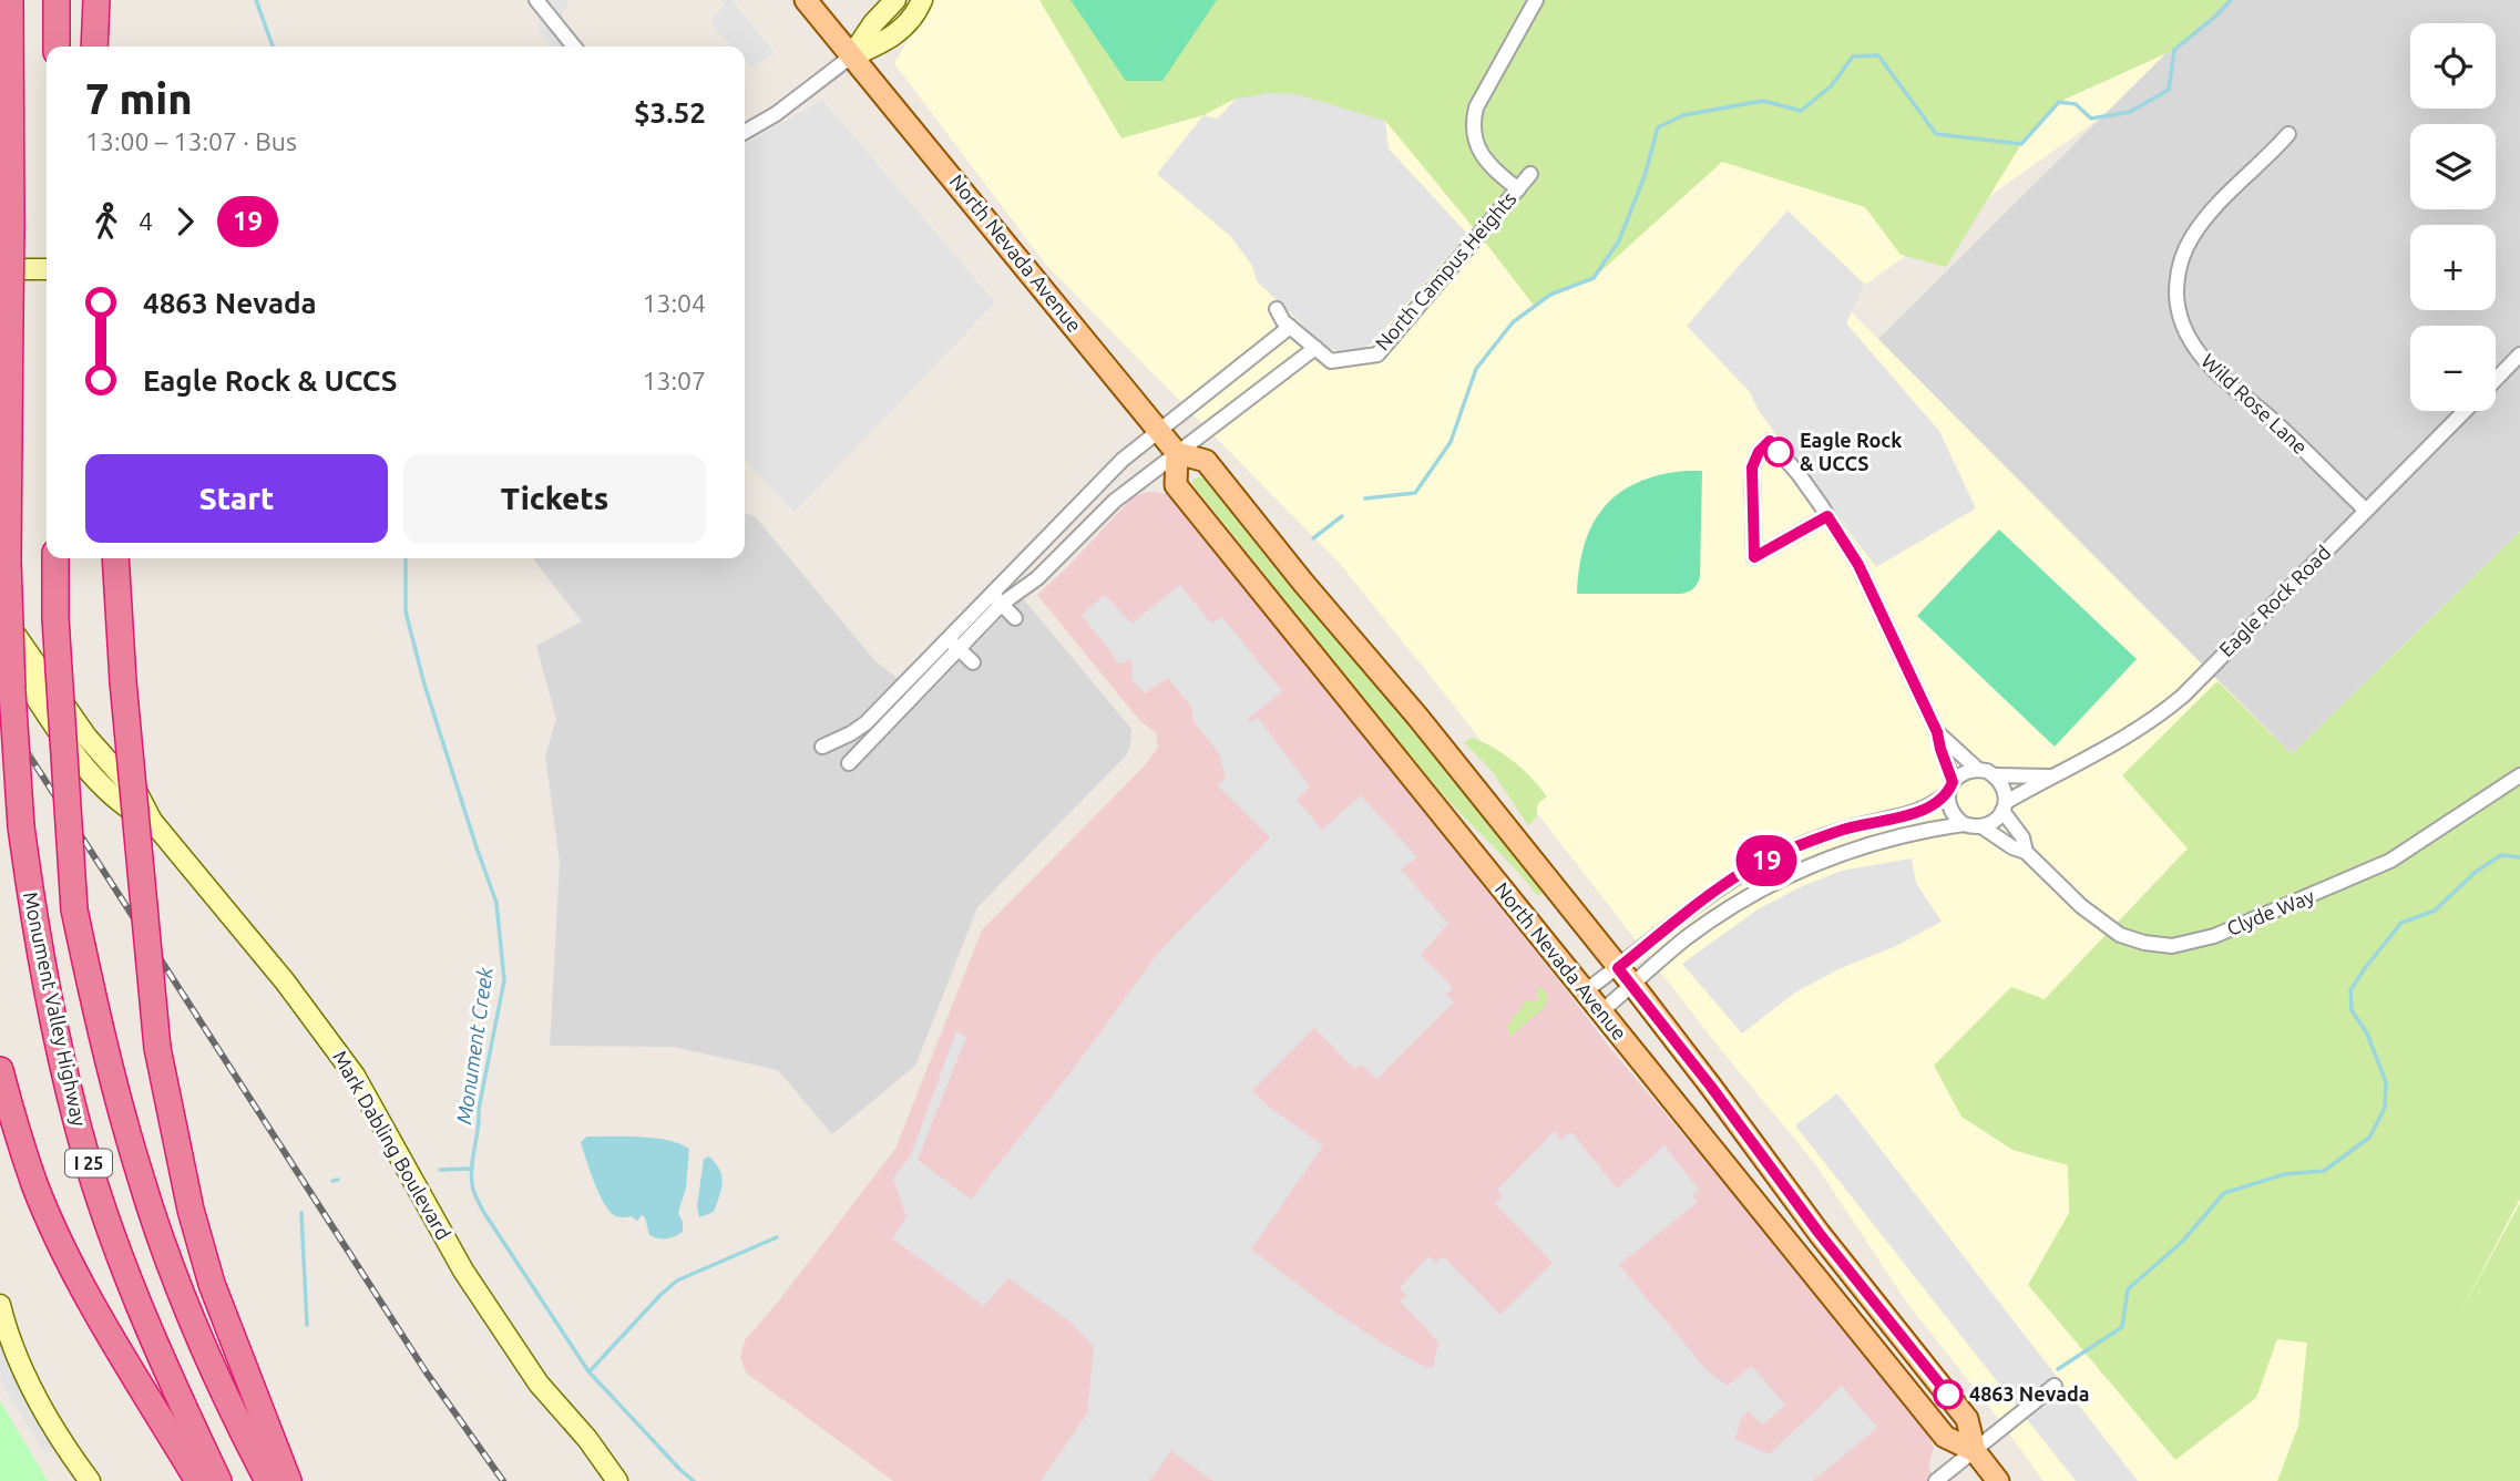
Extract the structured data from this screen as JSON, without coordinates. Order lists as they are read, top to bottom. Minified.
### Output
{"streets":{"highway":["Monument Valley Highway","I 25"],"main road":["North Nevada Avenue"],"street":["North Campus Heights","Wild Rose Lane","Eagle Rock Road","Clyde Way","Mark Dabling Boulevard"]},"crossings":[["Wild Rose Lane","Eagle Rock Road"]],"water":["Monument Creek"],"places":["Eagle Rock & UCCS","4863 Nevada"],"lines":["bus line 19"],"page":{"on_map":"19","map_buttons":["+","−"],"heading":["7 min","13:00 – 13:07 · Bus","$3.52"],"legs":["4","19"],"list":[{"name":"4863 Nevada","value":"13:04"},{"name":"Eagle Rock & UCCS","value":"13:07"}],"buttons":["Start","Tickets"]}}
